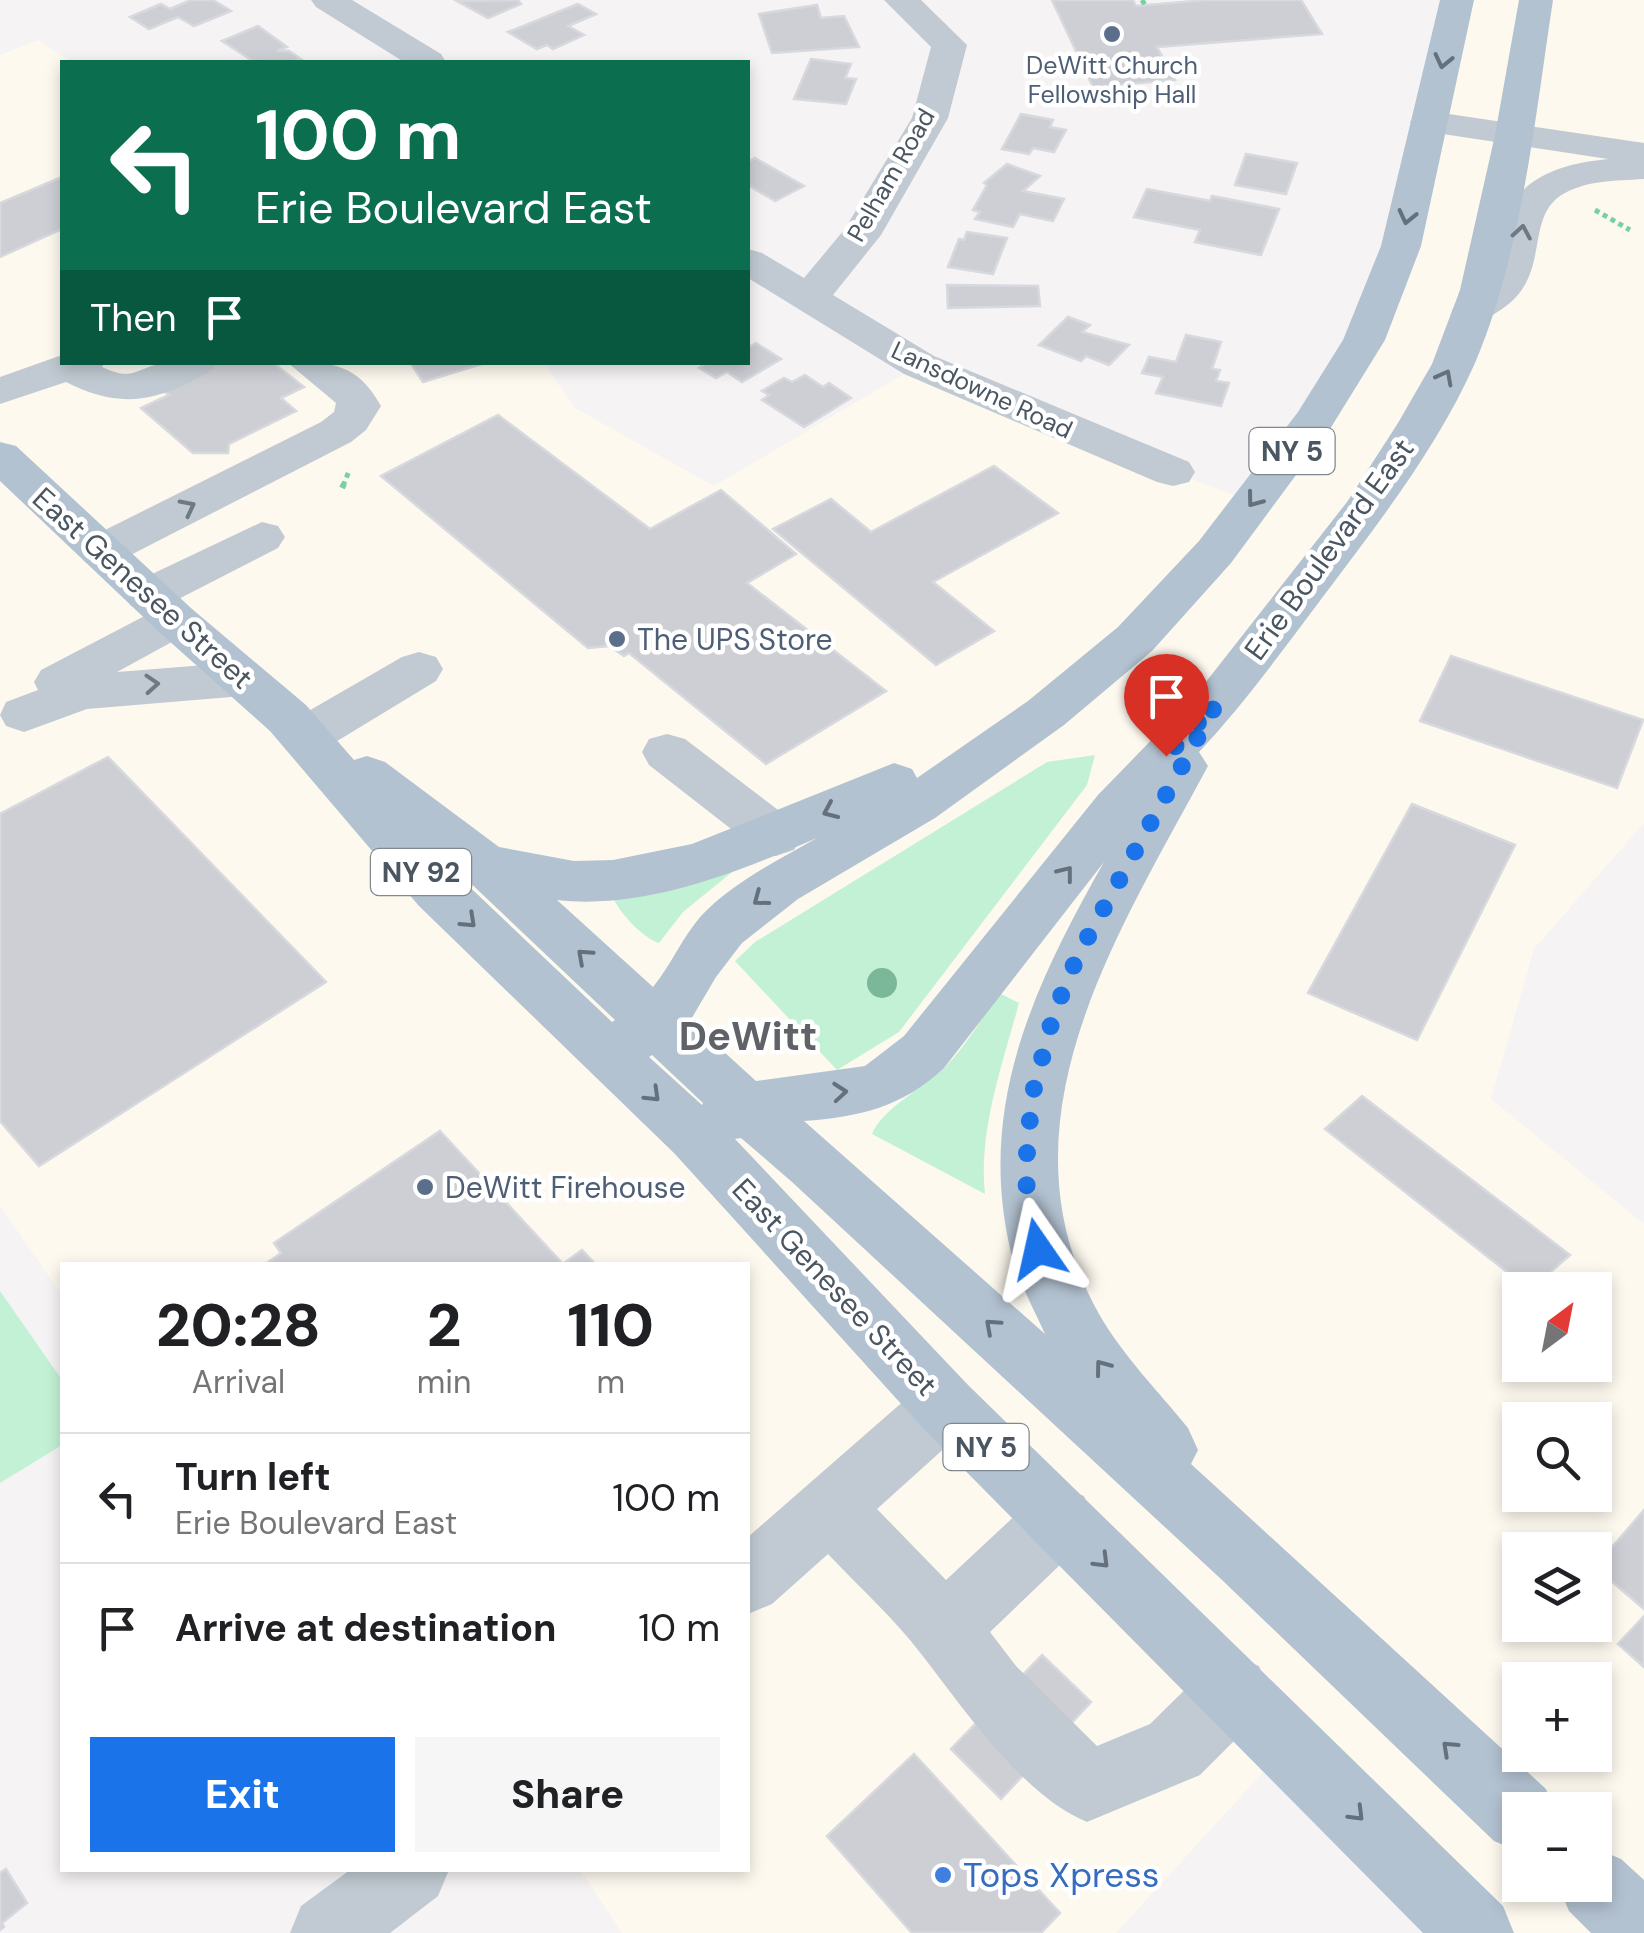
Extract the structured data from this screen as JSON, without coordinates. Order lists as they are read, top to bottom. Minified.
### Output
{"streets":{"main road":["NY 5","Erie Boulevard East","East Genesee Street","NY 92"],"street":["Pelham Road","Lansdowne Road"]},"crossings":[["Pelham Road","Lansdowne Road"],["NY 5","Erie Boulevard East"],["NY 5","East Genesee Street"],["Erie Boulevard East","East Genesee Street"]],"districts":["DeWitt"],"places":["DeWitt Church Fellowship Hall","The UPS Store","DeWitt Firehouse","Tops Xpress"],"north":"top right","page":{"turn":["100 m","Erie Boulevard East"],"then":"Then","eta":["20:28","Arrival","2","min","110","m"],"map_buttons":["+","−"],"list":[{"name":"Turn left","note":"Erie Boulevard East","value":"100 m"},{"name":"Arrive at destination","value":"10 m"}],"buttons":["Exit","Share"]}}
